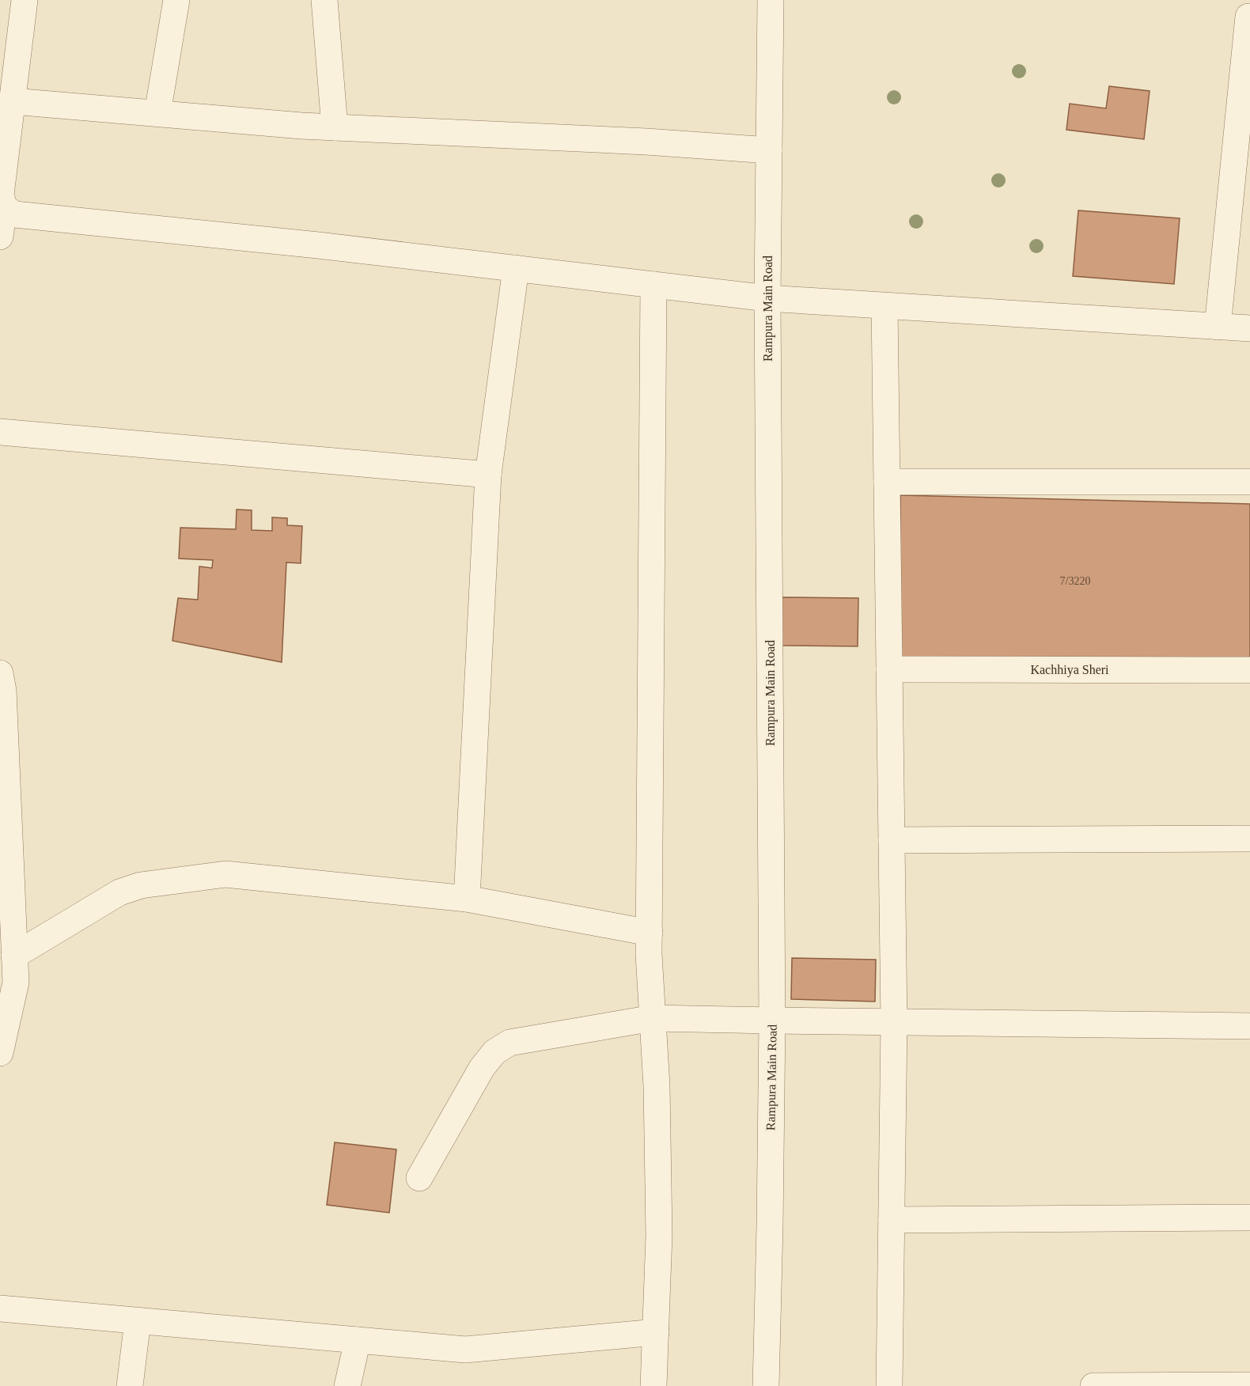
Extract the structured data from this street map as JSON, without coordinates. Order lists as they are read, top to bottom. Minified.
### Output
{"streets":{"street":["Rampura Main Road","Kachhiya Sheri"]},"house_numbers":["7/3220"]}
